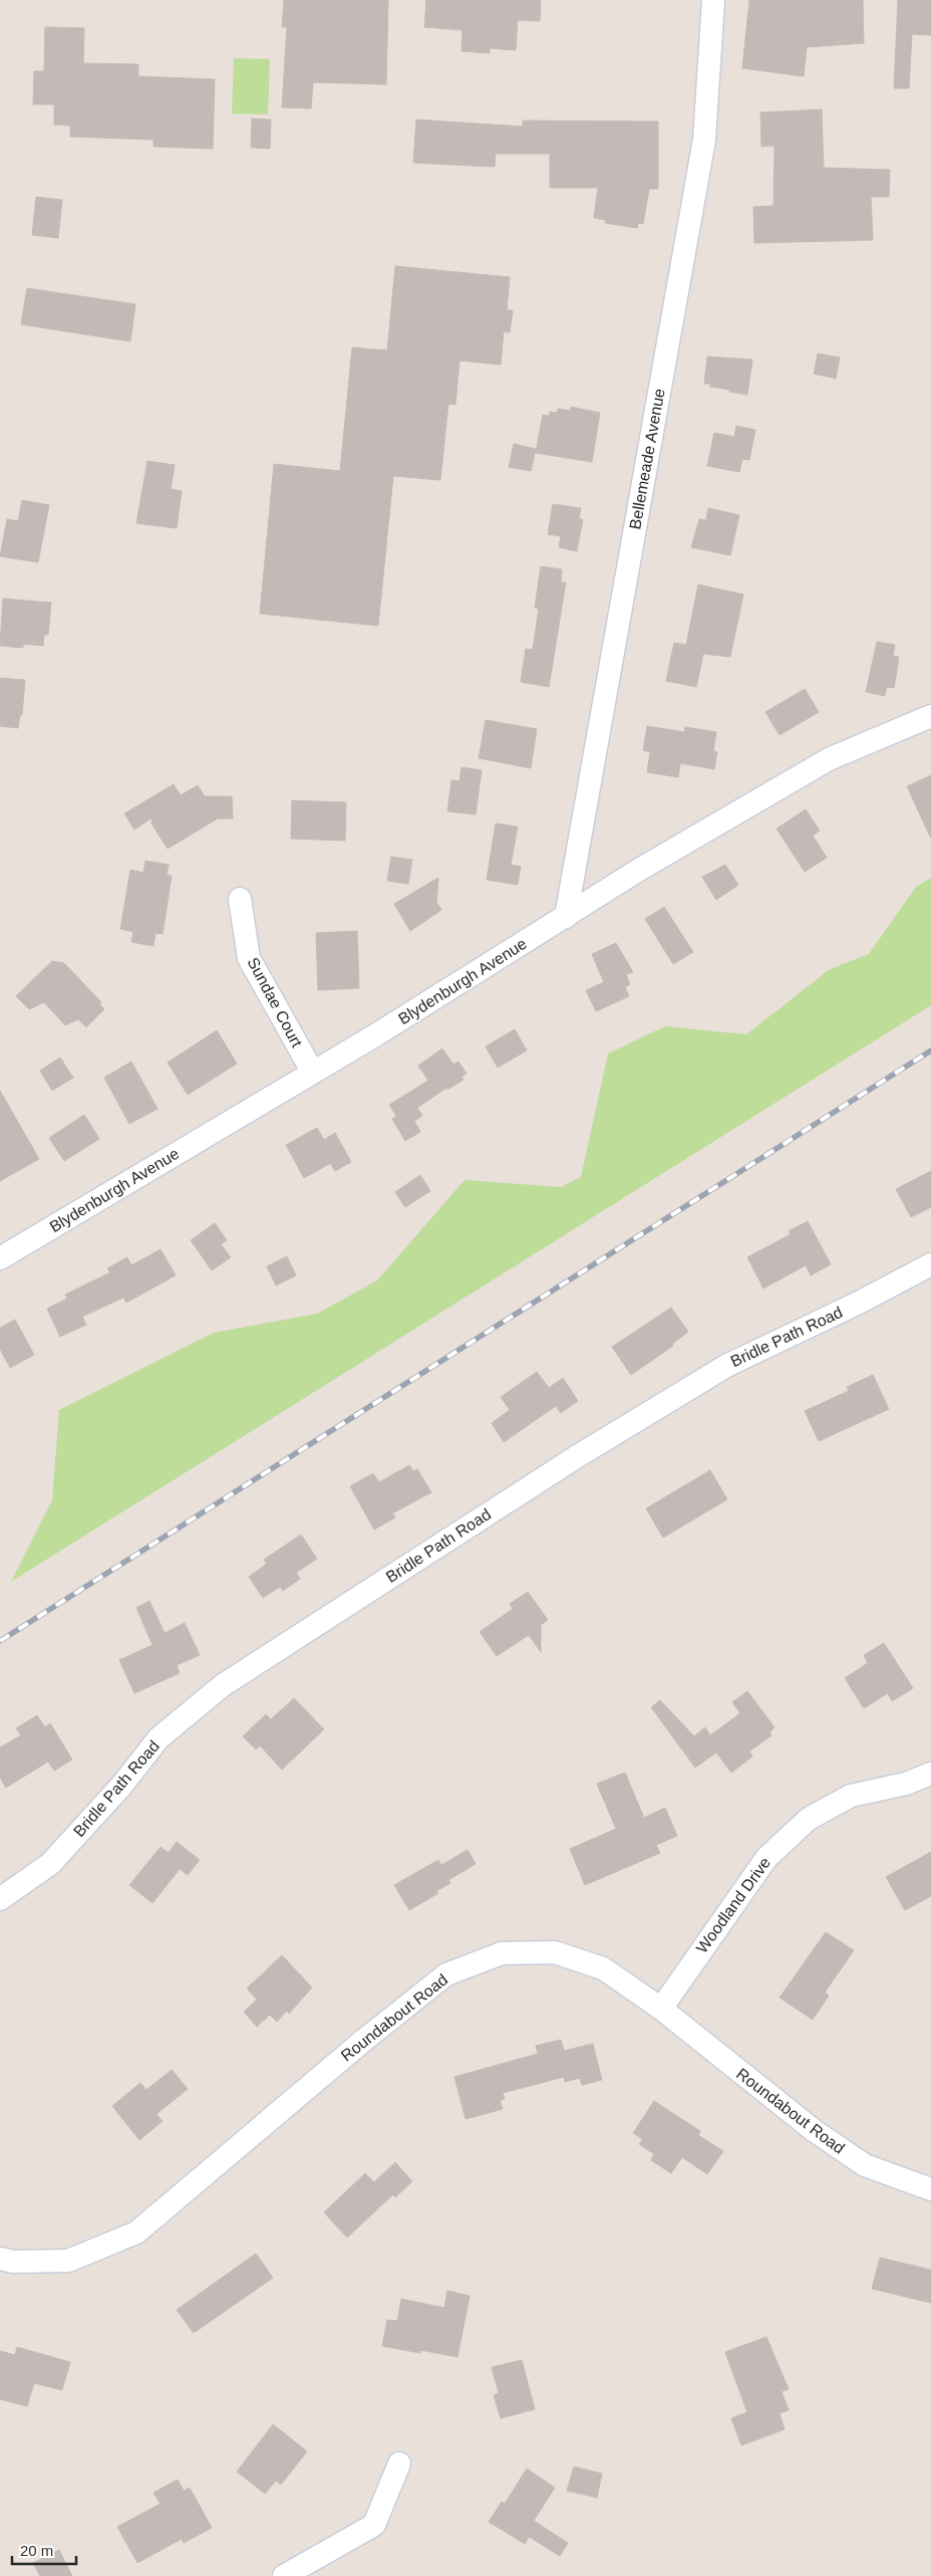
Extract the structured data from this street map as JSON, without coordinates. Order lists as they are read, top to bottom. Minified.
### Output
{"streets":{"street":["Bellemeade Avenue","Blydenburgh Avenue","Sundae Court","Bridle Path Road","Woodland Drive","Roundabout Road"]},"crossings":[["Bellemeade Avenue","Blydenburgh Avenue"],["Blydenburgh Avenue","Sundae Court"],["Woodland Drive","Roundabout Road"]],"scale_bar":"20 m"}
